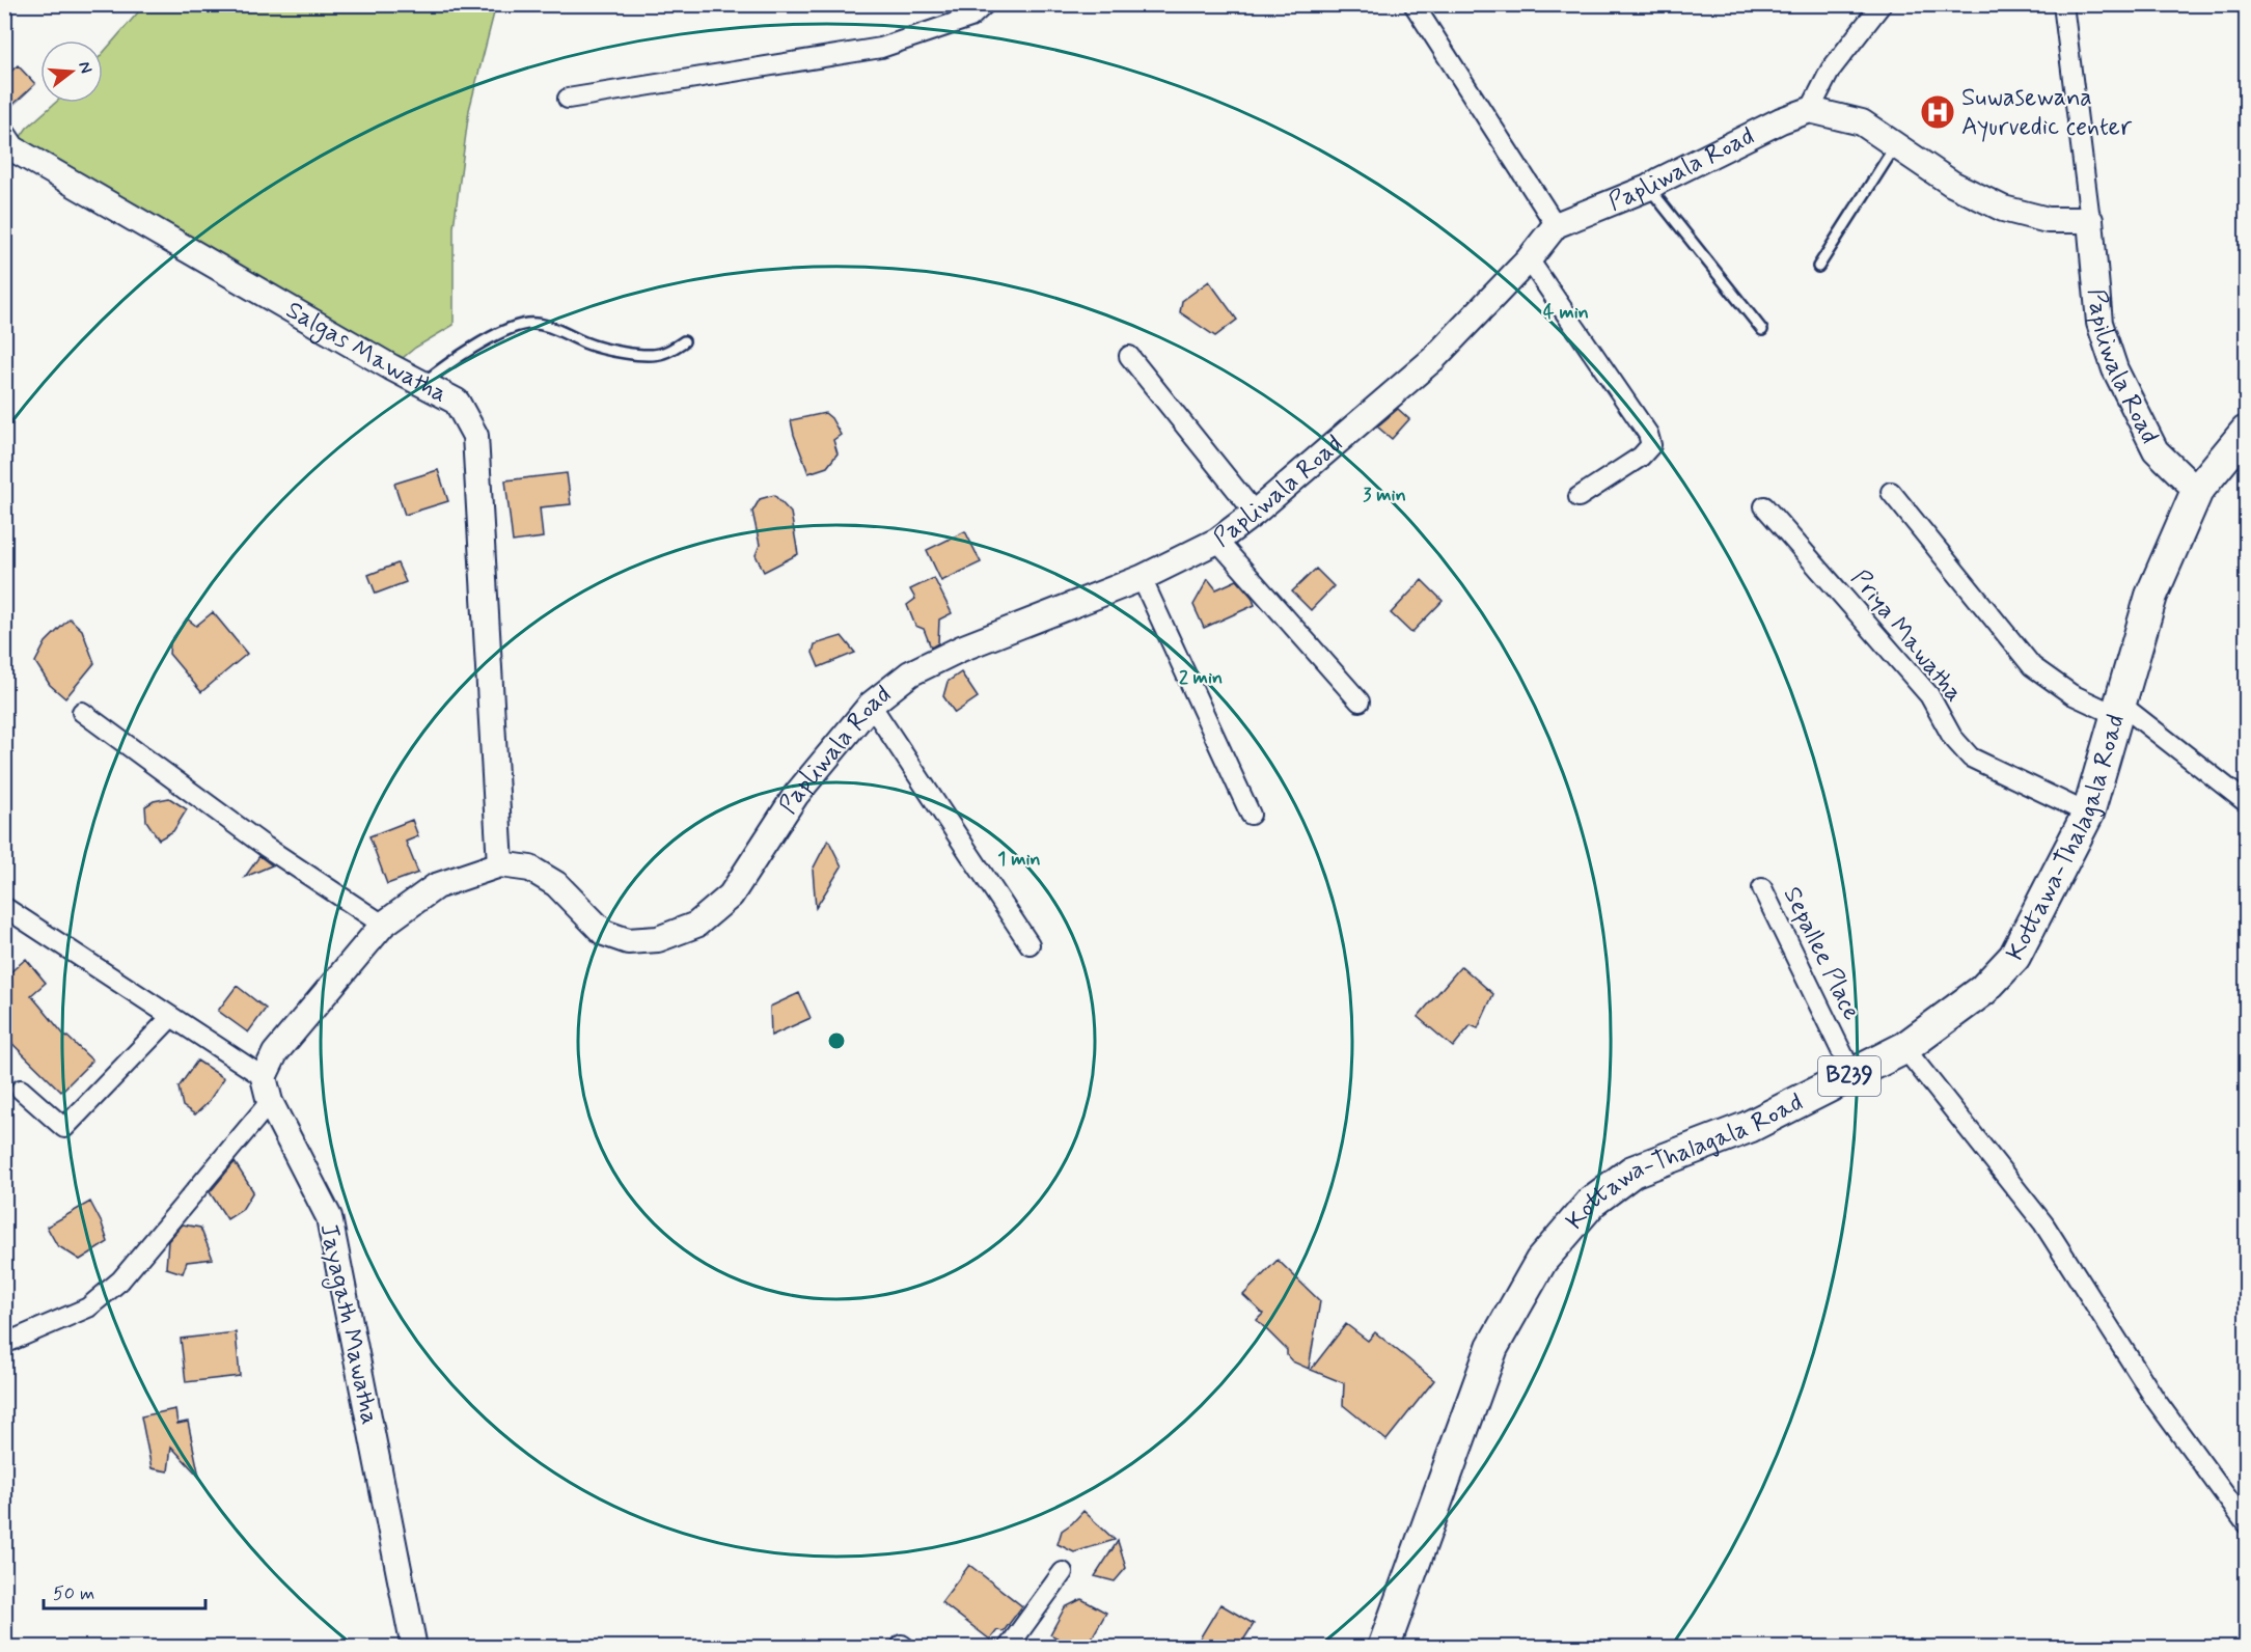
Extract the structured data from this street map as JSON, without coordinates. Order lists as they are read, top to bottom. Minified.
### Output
{"streets":{"main road":["Kottawa-Thalagala Road","B239"],"street":["Papliwala Road","Salgas Mawatha","Papiliwala Road","Priya Mawatha","Sepallee Place","Jayagath Mawatha"]},"crossings":[["Papliwala Road","Salgas Mawatha"],["Papiliwala Road","Kottawa-Thalagala Road"],["Priya Mawatha","Kottawa-Thalagala Road"],["Kottawa-Thalagala Road","Sepallee Place"]],"places":{"hospital":["Suwasewana Ayurvedic center"]},"scale_bar":"50 m","north":"right","rings":["4 min","3 min","2 min","1 min"]}
